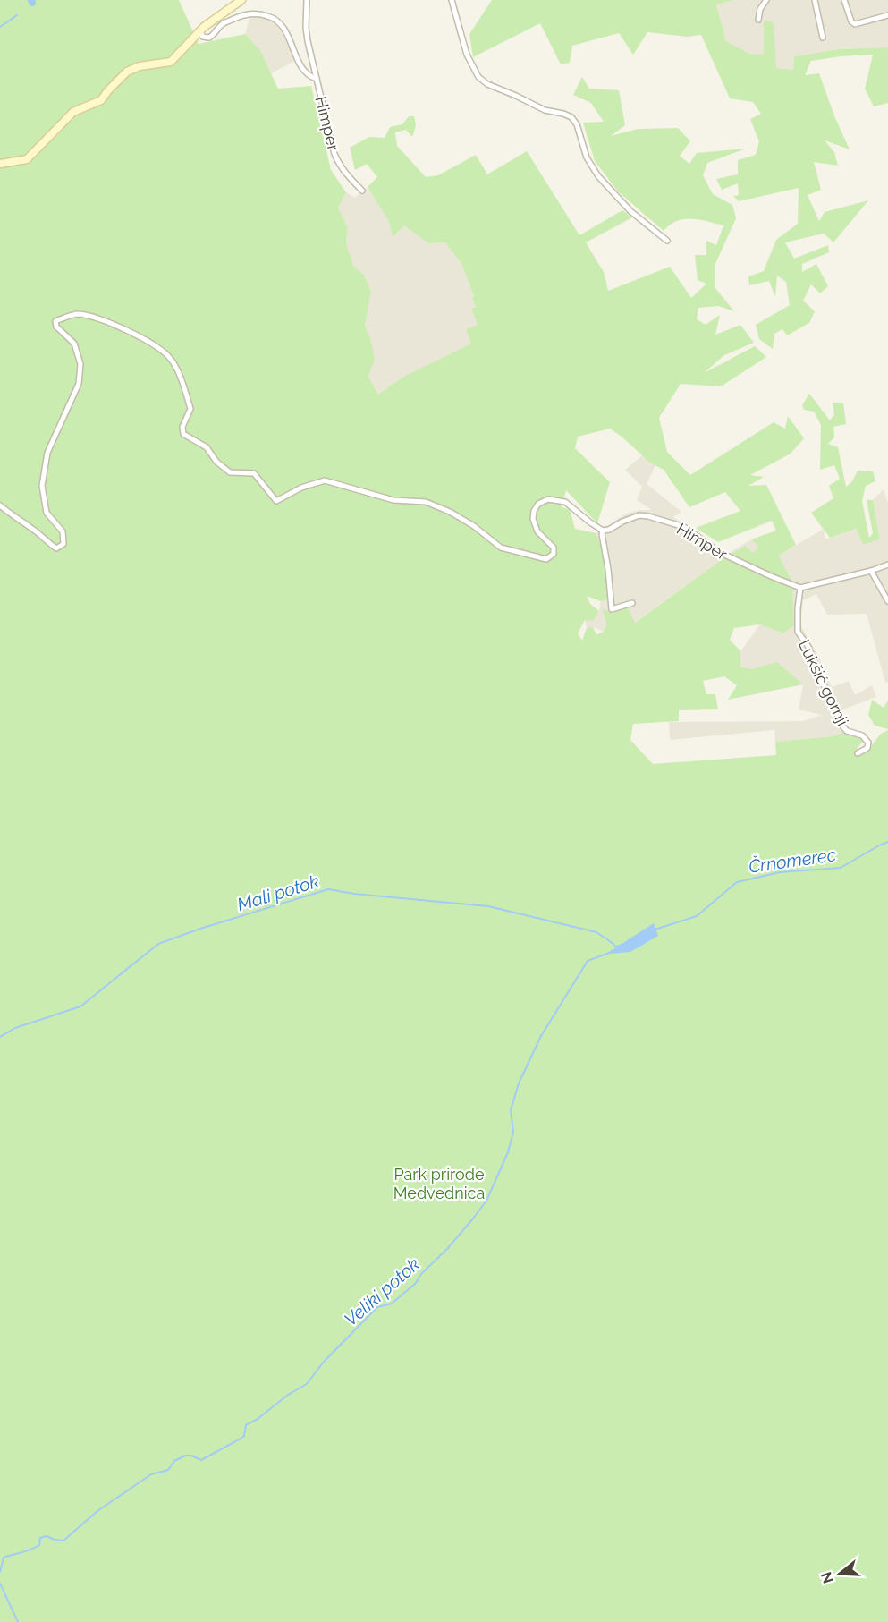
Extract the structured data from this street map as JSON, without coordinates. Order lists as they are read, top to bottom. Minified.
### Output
{"streets":{"street":["Himper","Lukšić gornji"]},"crossings":[["Himper","Lukšić gornji"]],"water":["Črnomerec","Mali potok","Veliki potok"],"parks":["Park prirode Medvednica"],"north":"left"}
